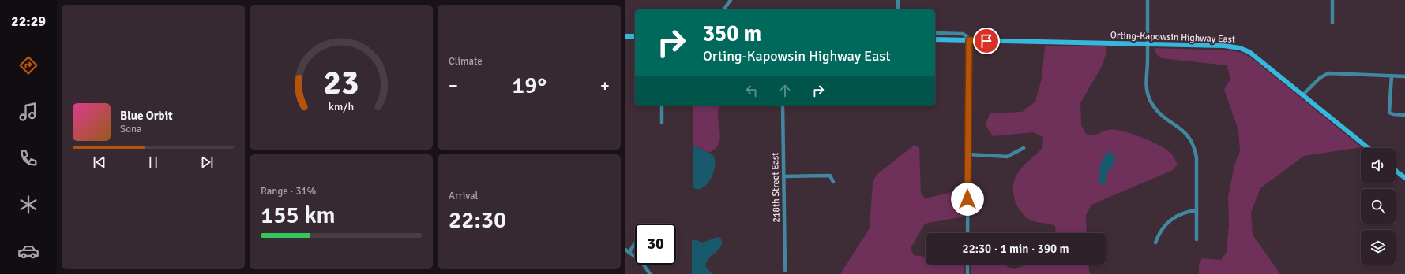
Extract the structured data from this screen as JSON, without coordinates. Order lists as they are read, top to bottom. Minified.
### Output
{"streets":{"main road":["Orting-Kapowsin Highway East"],"street":["218th Street East"]},"page":{"tabs":"22:29","tile":["Climate",["Range · 31%","155 km"],["Arrival","22:30"]],"turn":["350 m","Orting-Kapowsin Highway East"],"heat":["−","19°","+"],"song":["Blue Orbit","Sona"],"limit":"30","trip":"22:30 · 1 min · 390 m","gauge":["23","km/h"]}}
